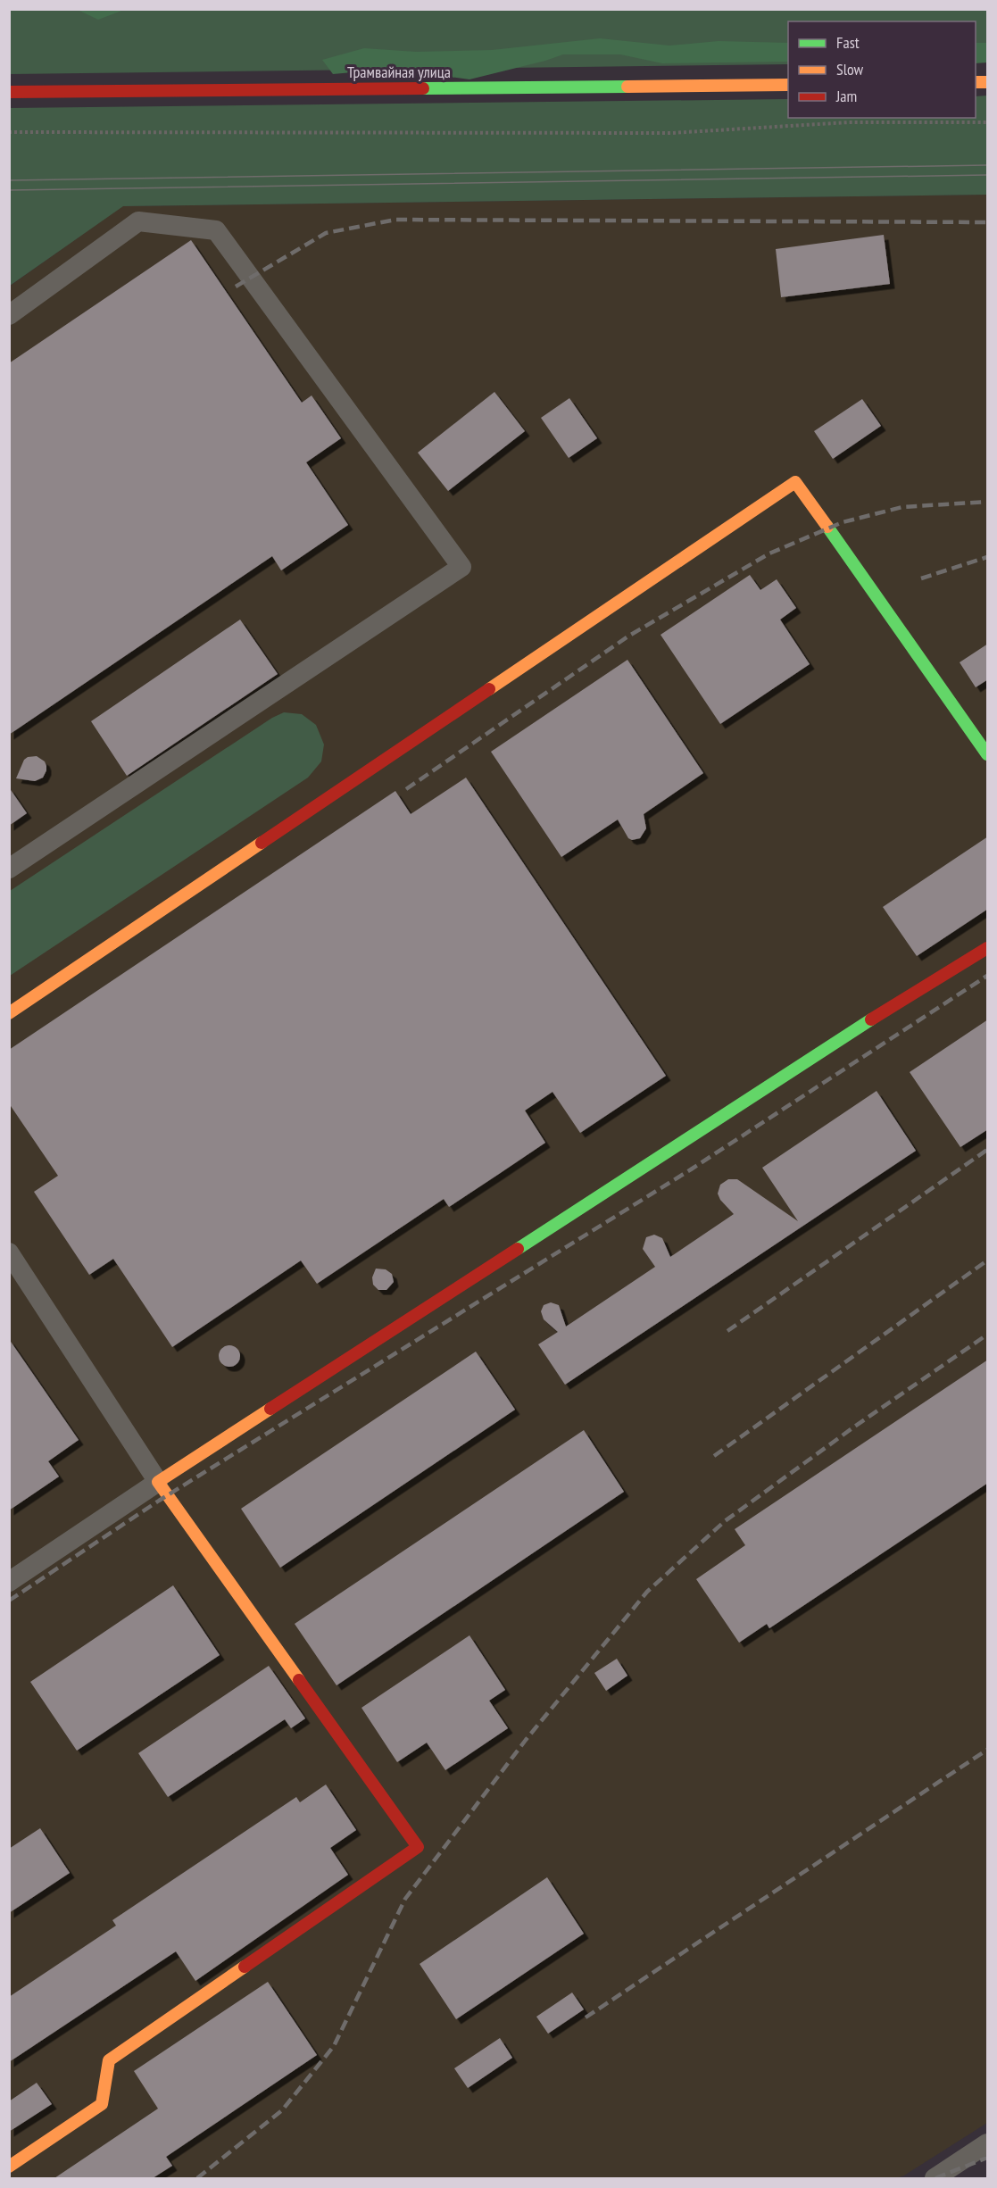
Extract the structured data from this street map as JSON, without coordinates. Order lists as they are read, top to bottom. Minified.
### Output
{"streets":{"street":["Трамвайная улица"]},"legend":["Fast","Slow","Jam"]}
